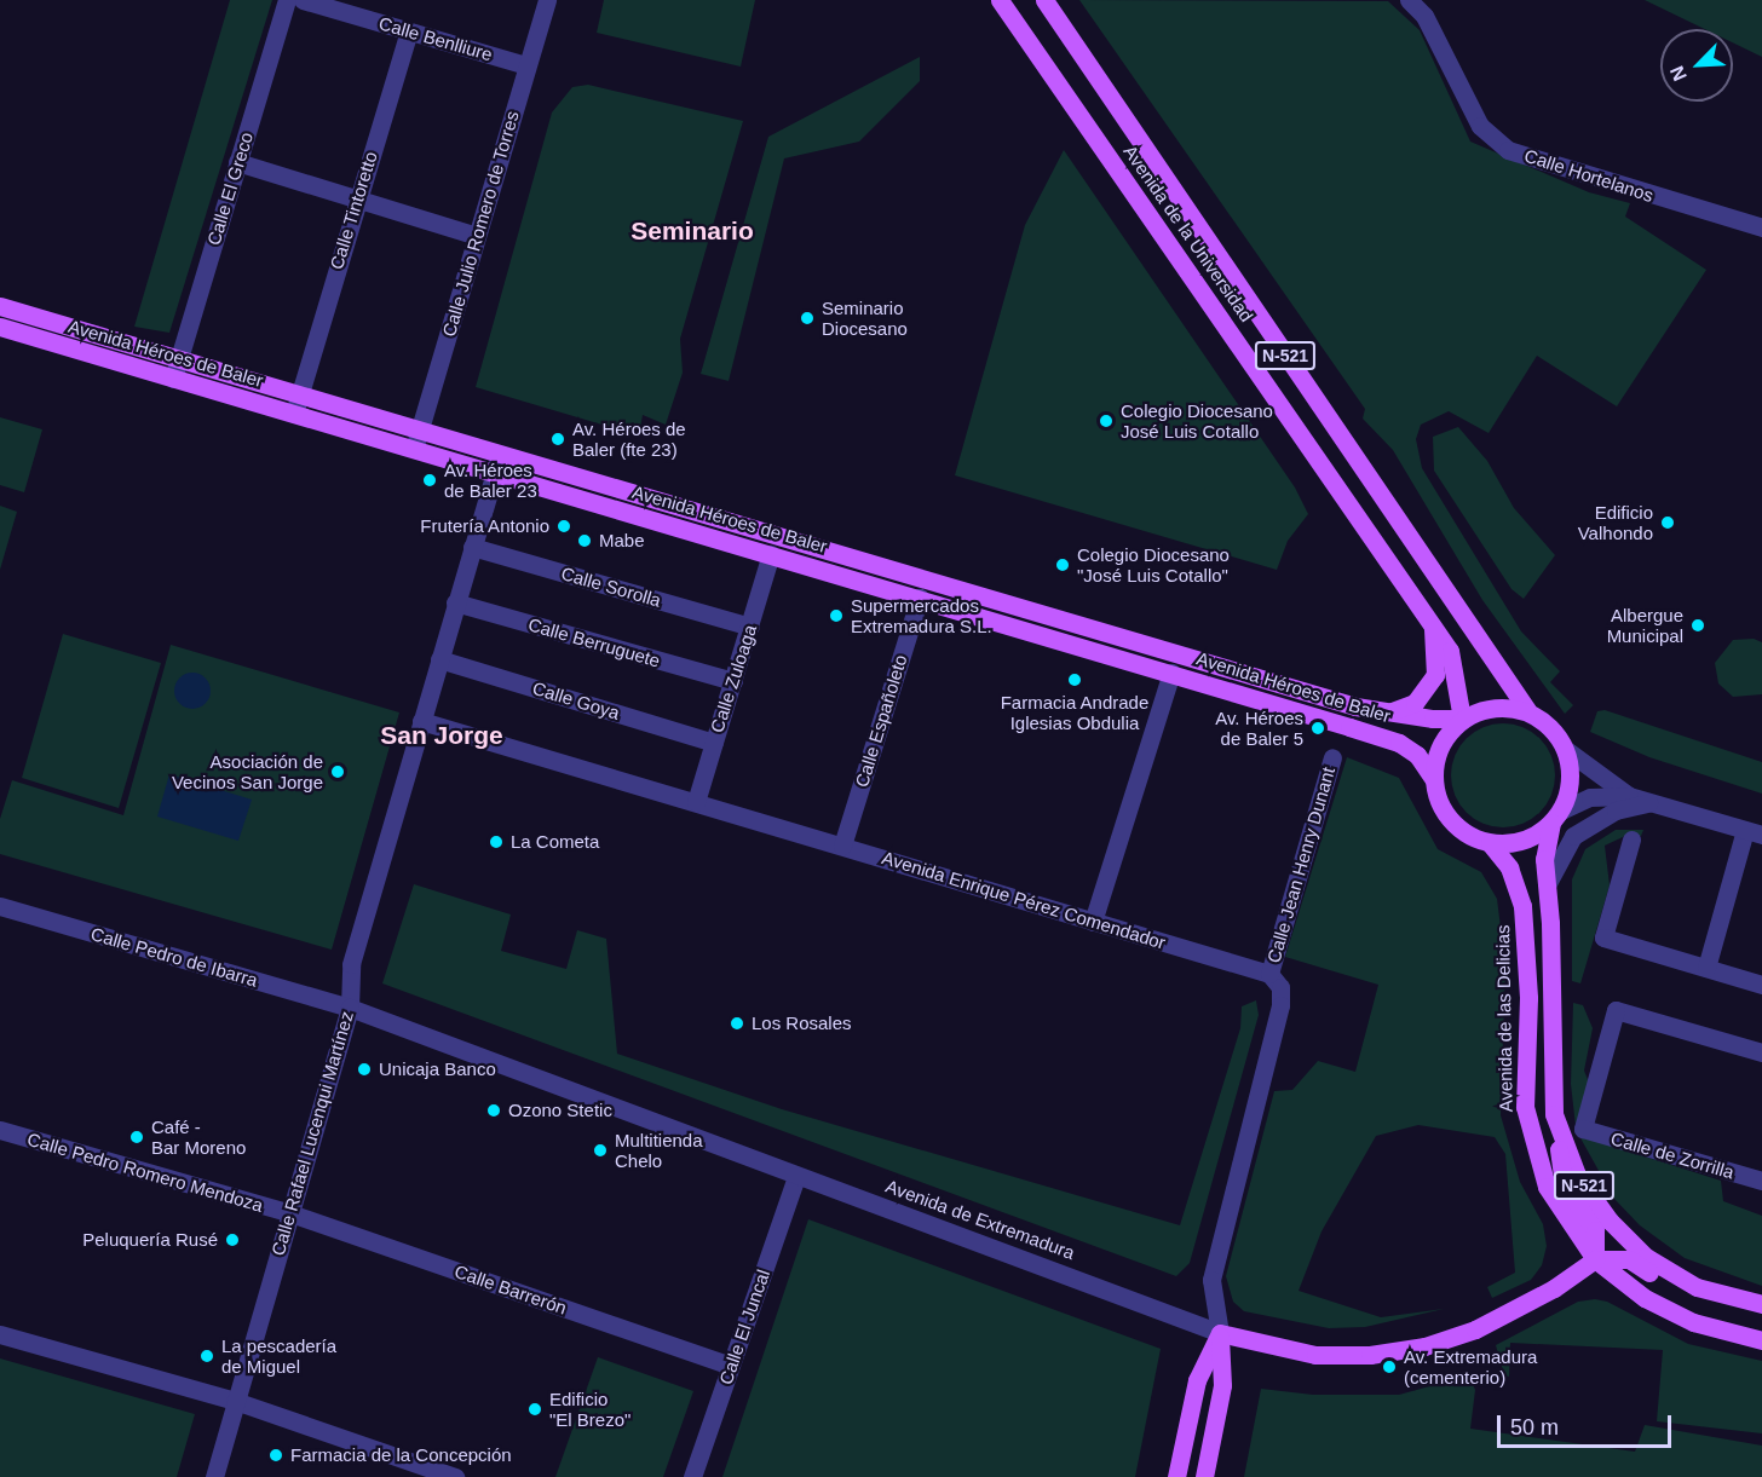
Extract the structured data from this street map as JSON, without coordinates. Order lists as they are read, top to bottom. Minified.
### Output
{"streets":{"main road":["Avenida de la Universidad","Avenida Héroes de Baler","N-521","Avenida de las Delicias","Avenida de Extremadura"],"street":["Calle Benlliure","Calle Hortelanos","Calle El Greco","Calle Tintoretto","Calle Julio Romero de Torres","Calle Sorolla","Calle Berruguete","Calle Zuloaga","Calle Goya","Calle Españoleto","Calle Jean Henry Dunant","Avenida Enrique Pérez Comendador","Calle Pedro de Ibarra","Calle Rafael Lucenqui Martínez","Calle de Zorrilla","Calle Pedro Romero Mendoza","Calle Barrerón","Calle El Juncal"]},"crossings":[["Calle Benlliure","Calle Tintoretto"],["Calle Benlliure","Calle Julio Romero de Torres"],["Calle El Greco","Avenida Héroes de Baler"],["Calle Tintoretto","Avenida Héroes de Baler"],["Calle Julio Romero de Torres","Avenida Héroes de Baler"],["Avenida de la Universidad","Avenida Héroes de Baler"],["Avenida de la Universidad","N-521"],["Avenida de la Universidad","Avenida de las Delicias"],["Avenida Héroes de Baler","N-521"],["Avenida Héroes de Baler","Calle Zuloaga"],["Avenida Héroes de Baler","Calle Españoleto"],["Avenida Héroes de Baler","Avenida de las Delicias"],["Avenida Héroes de Baler","Calle Rafael Lucenqui Martínez"],["N-521","Avenida de las Delicias"],["Calle Sorolla","Calle Zuloaga"],["Calle Sorolla","Calle Rafael Lucenqui Martínez"],["Calle Berruguete","Calle Zuloaga"],["Calle Berruguete","Calle Rafael Lucenqui Martínez"],["Calle Zuloaga","Calle Goya"],["Calle Zuloaga","Avenida Enrique Pérez Comendador"],["Calle Goya","Calle Rafael Lucenqui Martínez"],["Calle Españoleto","Avenida Enrique Pérez Comendador"],["Calle Jean Henry Dunant","Avenida Enrique Pérez Comendador"],["Avenida Enrique Pérez Comendador","Calle Rafael Lucenqui Martínez"],["Calle Pedro de Ibarra","Calle Rafael Lucenqui Martínez"],["Calle Pedro de Ibarra","Avenida de Extremadura"],["Avenida de las Delicias","Avenida de Extremadura"],["Calle Rafael Lucenqui Martínez","Calle Pedro Romero Mendoza"],["Calle Rafael Lucenqui Martínez","Avenida de Extremadura"],["Calle Rafael Lucenqui Martínez","Calle Barrerón"],["Calle Pedro Romero Mendoza","Calle Barrerón"],["Avenida de Extremadura","Calle El Juncal"],["Calle Barrerón","Calle El Juncal"]],"districts":["Seminario","San Jorge"],"places":["Seminario Diocesano","Colegio Diocesano José Luis Cotallo","Av. Héroes de Baler (fte 23)","Av. Héroes de Baler 23","Edificio Valhondo","Frutería Antonio","Mabe","Colegio Diocesano \"José Luis Cotallo\"","Supermercados Extremadura S.L.","Albergue Municipal","Farmacia Andrade Iglesias Obdulia","Av. Héroes de Baler 5","Asociación de Vecinos San Jorge","La Cometa","Los Rosales","Unicaja Banco","Ozono Stetic","Café - Bar Moreno","Multitienda Chelo","Peluquería Rusé","La pescadería de Miguel","Av. Extremadura (cementerio)","Edificio \"El Brezo\"","Farmacia de la Concepción"],"scale_bar":"50 m","north":"bottom left"}
